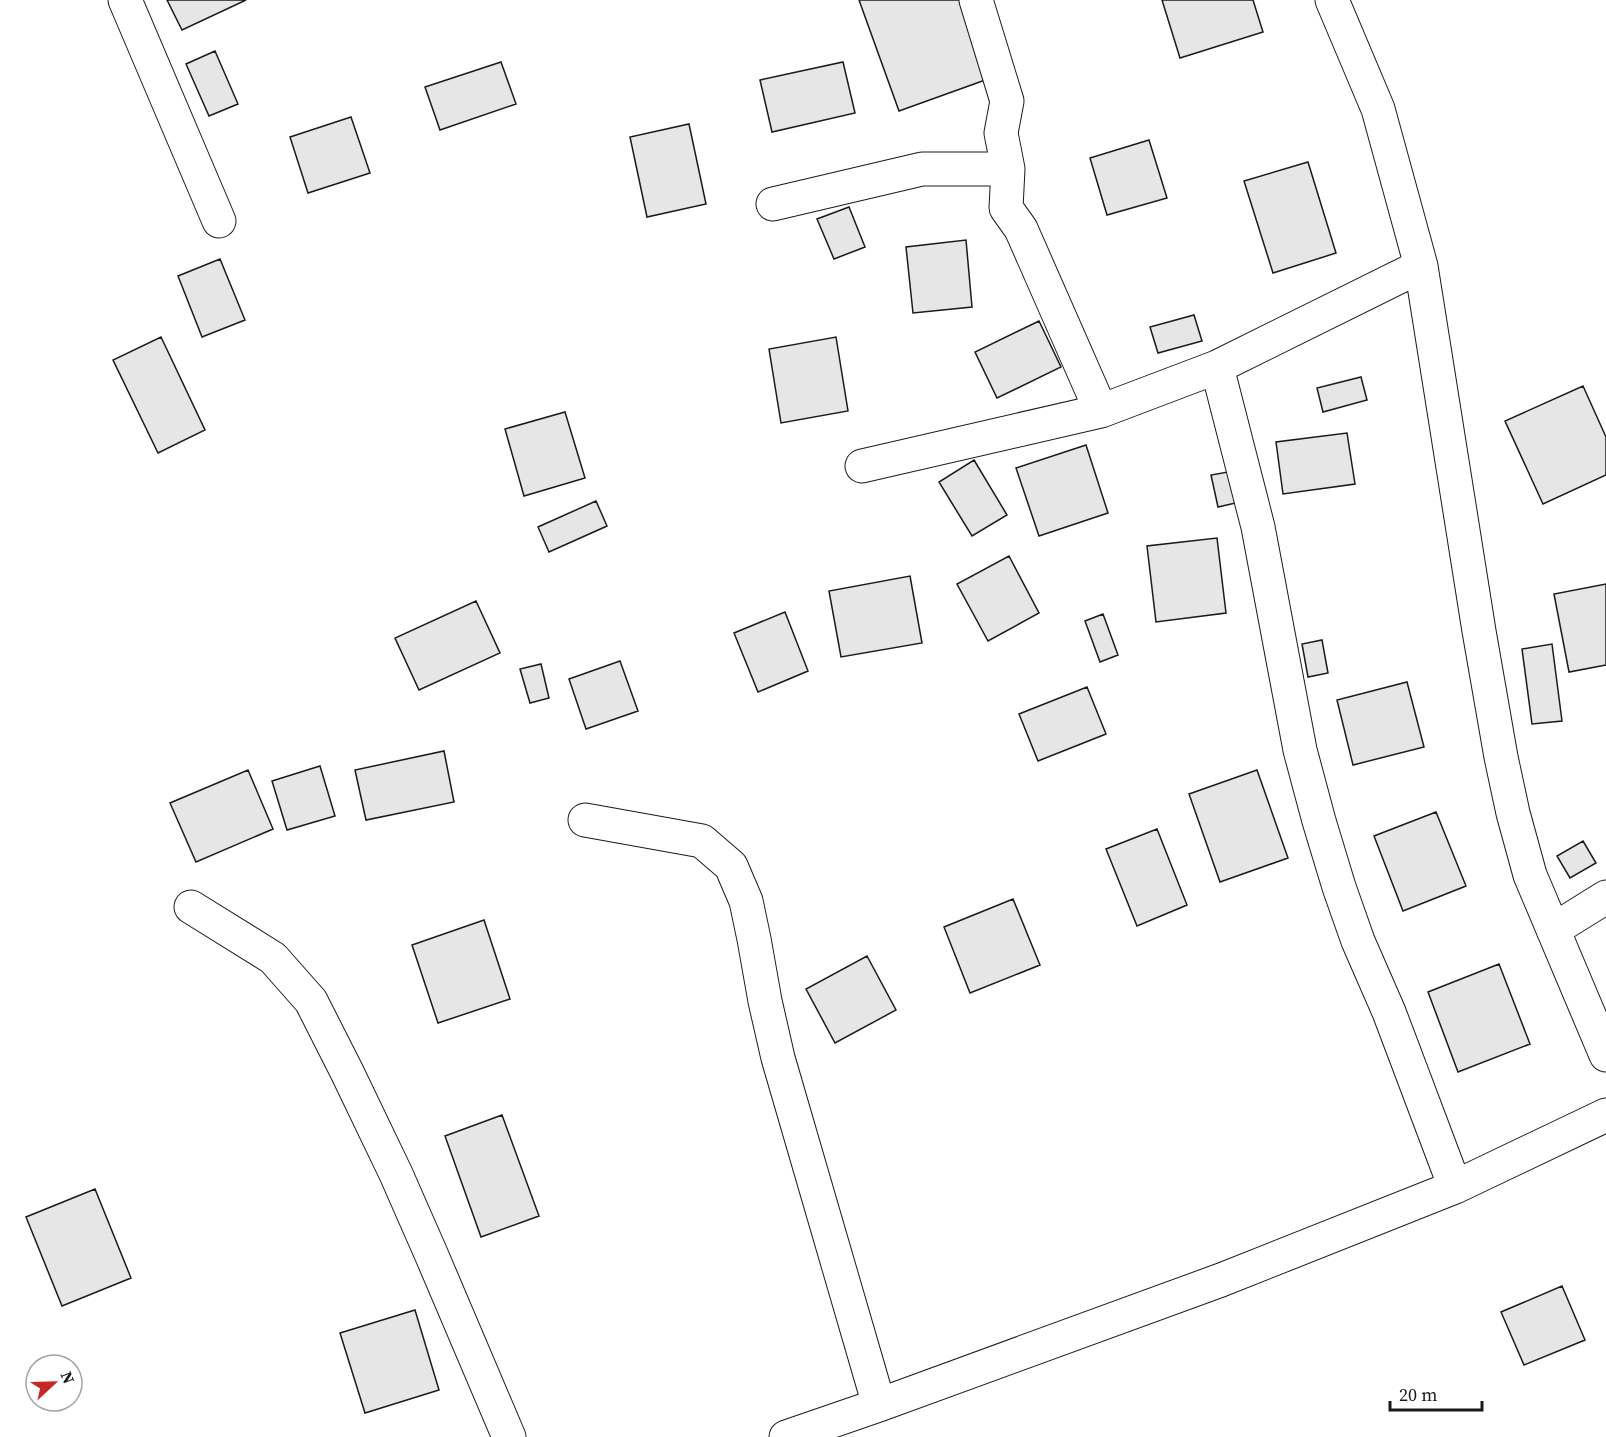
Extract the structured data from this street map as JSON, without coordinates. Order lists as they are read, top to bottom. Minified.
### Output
{"scale_bar":"20 m","north":"right"}
